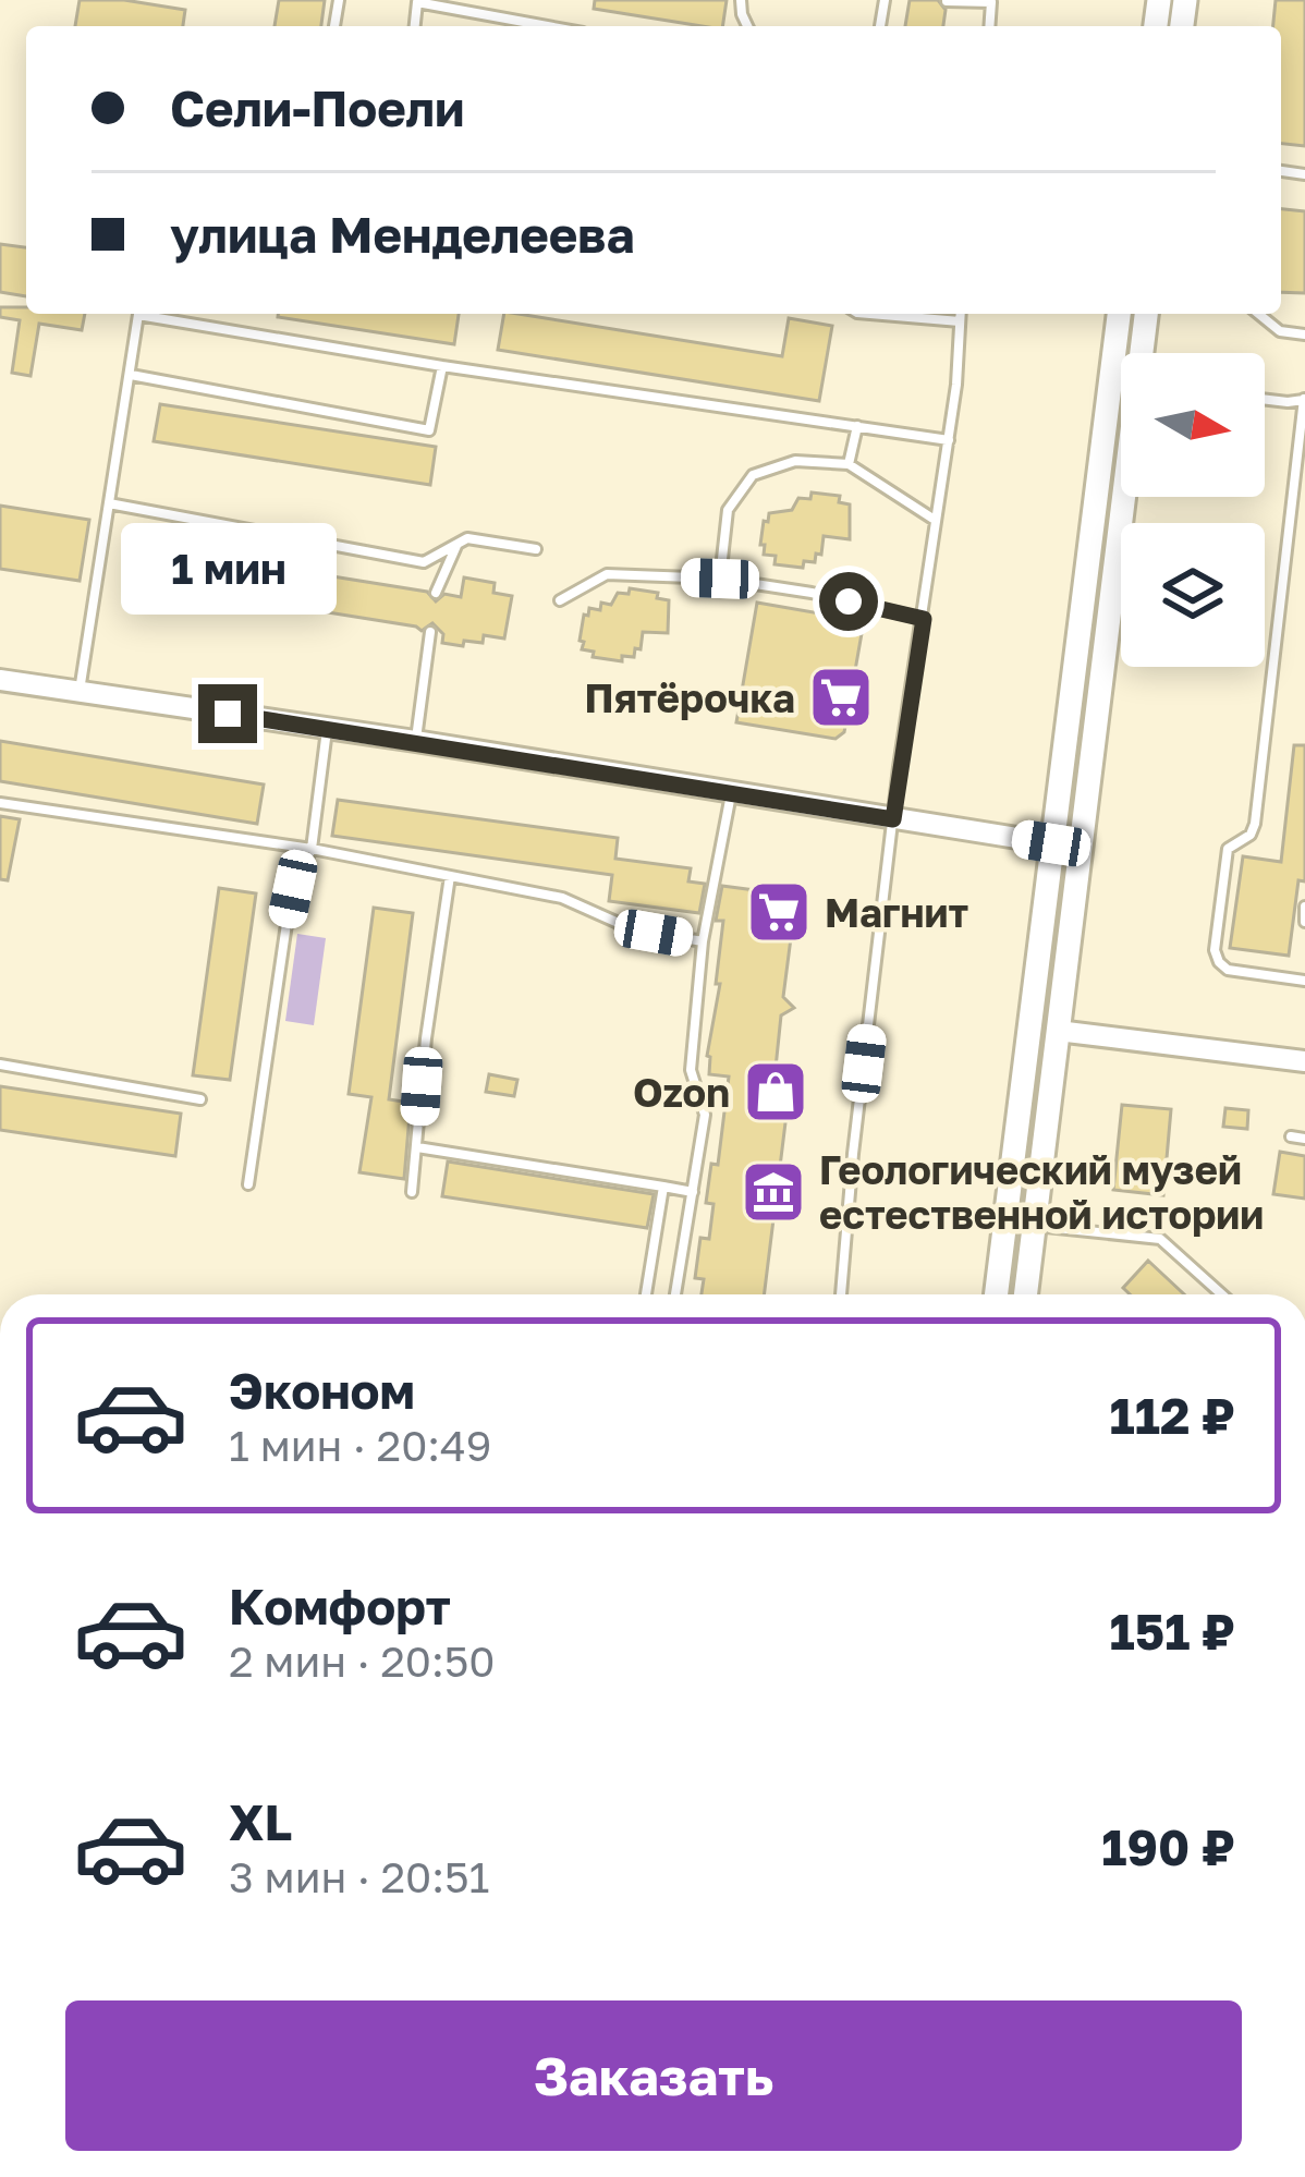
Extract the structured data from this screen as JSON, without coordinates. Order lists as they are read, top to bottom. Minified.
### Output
{"places":{"supermarket":["Пятёрочка","Магнит"],"shop":["Ozon"],"museum":["Геологический музей естественной истории"]},"north":"right","page":{"banner":["Сели-Поели","улица Менделеева"],"bubble":"1 мин","list":[{"name":"Эконом","note":"1 мин · 20:49","value":"112 ₽"},{"name":"Комфорт","note":"2 мин · 20:50","value":"151 ₽"},{"name":"XL","note":"3 мин · 20:51","value":"190 ₽"}],"buttons":"Заказать"}}
